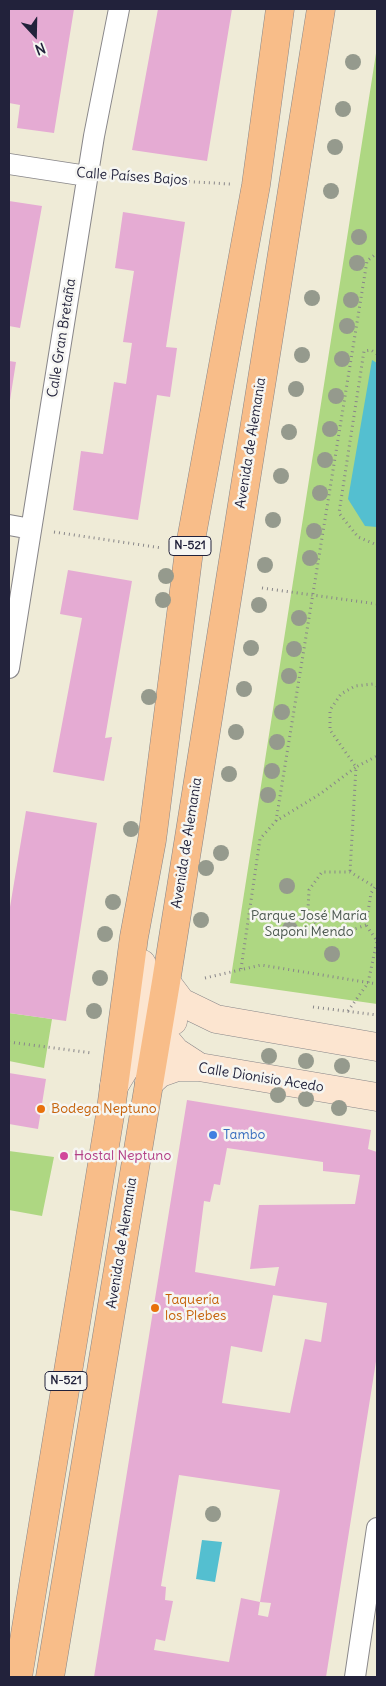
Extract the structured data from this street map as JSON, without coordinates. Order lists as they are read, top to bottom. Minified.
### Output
{"streets":{"main road":["Avenida de Alemania","N-521","Calle Dionisio Acedo"],"street":["Calle Países Bajos","Calle Gran Bretaña"]},"crossings":[["Calle Países Bajos","Calle Gran Bretaña"],["Calle Países Bajos","N-521"],["Avenida de Alemania","Calle Dionisio Acedo"]],"parks":["Parque José María Saponi Mendo"],"places":["Bodega Neptuno","Tambo","Hostal Neptuno","Taquería los Plebes"],"north":"bottom"}
